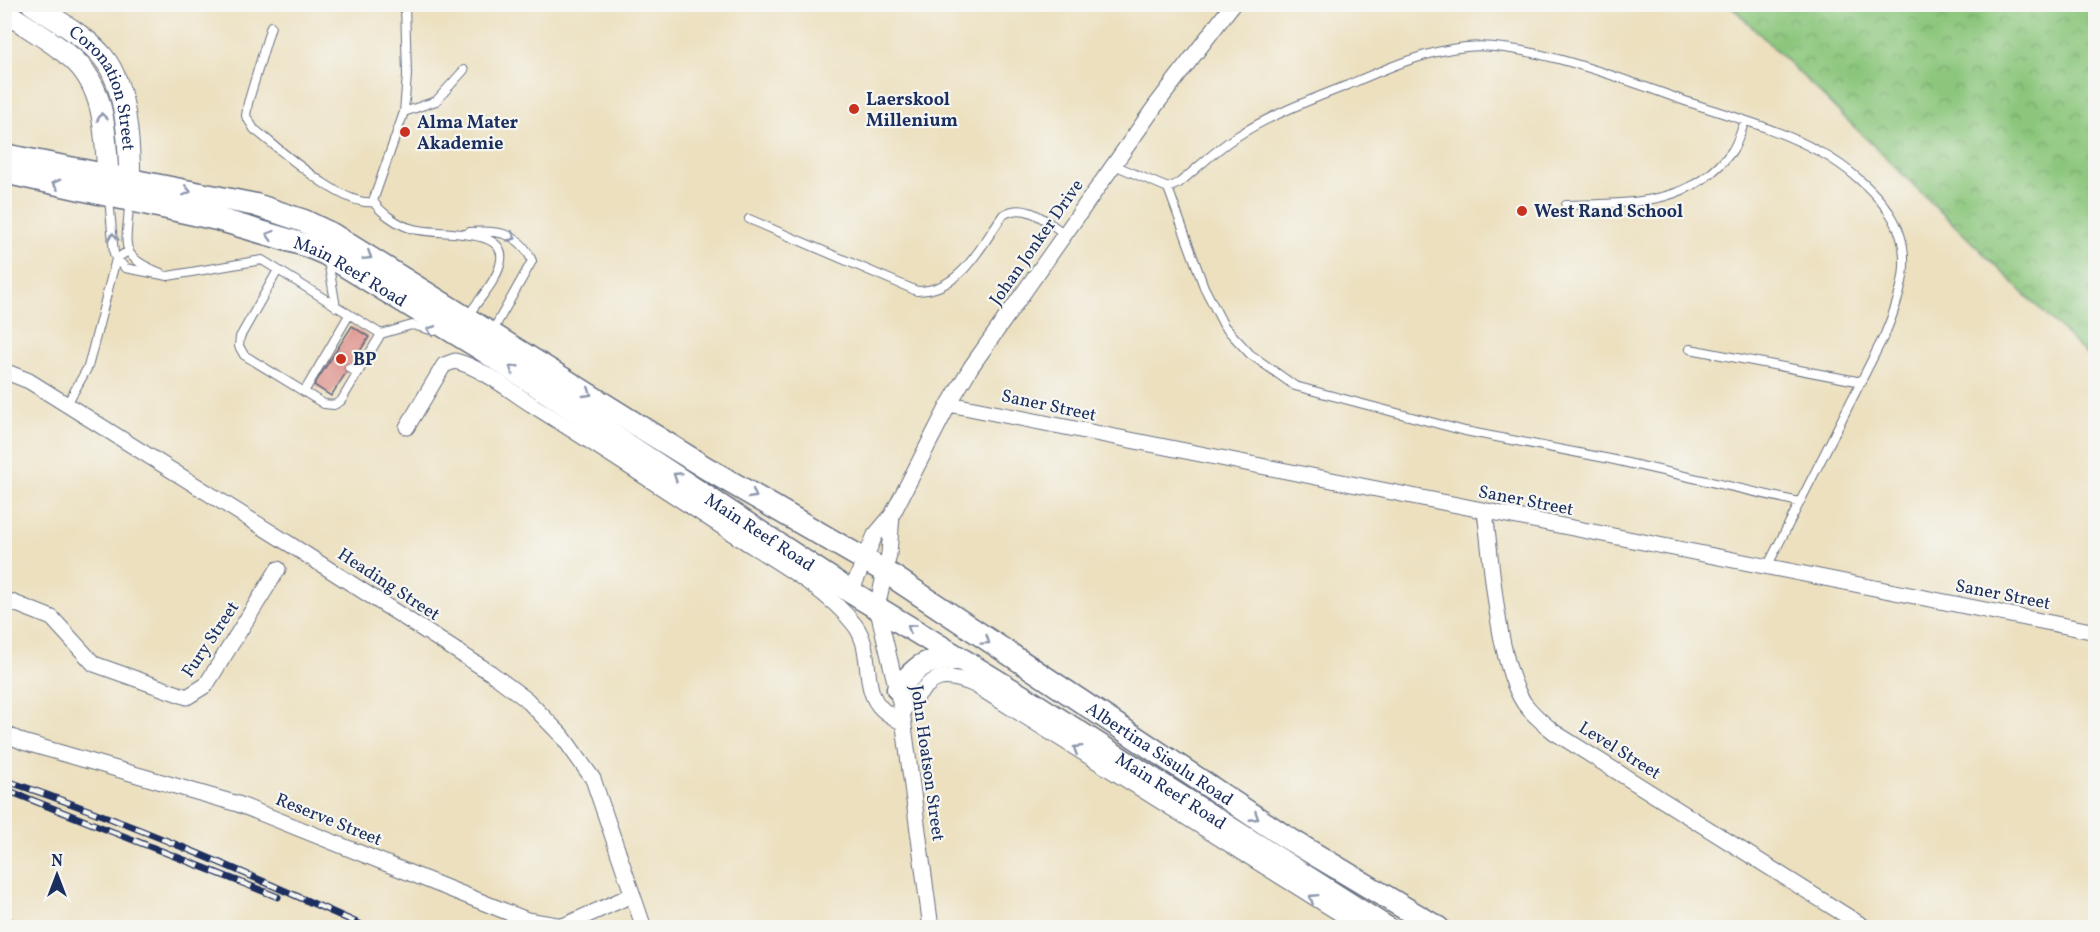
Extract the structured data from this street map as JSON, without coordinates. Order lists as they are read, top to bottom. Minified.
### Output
{"streets":{"main road":["Coronation Street","Main Reef Road","Albertina Sisulu Road"],"street":["Johan Jonker Drive","Saner Street","Heading Street","Fury Street","Level Street","John Hoatson Street","Reserve Street"]},"crossings":[["Coronation Street","Main Reef Road"],["Johan Jonker Drive","Main Reef Road"],["Johan Jonker Drive","Saner Street"],["Johan Jonker Drive","Albertina Sisulu Road"],["Johan Jonker Drive","John Hoatson Street"],["Main Reef Road","Albertina Sisulu Road"],["Main Reef Road","John Hoatson Street"],["Saner Street","Level Street"],["Heading Street","Reserve Street"]],"one_way":["Albertina Sisulu Road"],"places":["Laerskool Millenium","Alma Mater Akademie","West Rand School","BP"],"north":"top"}
